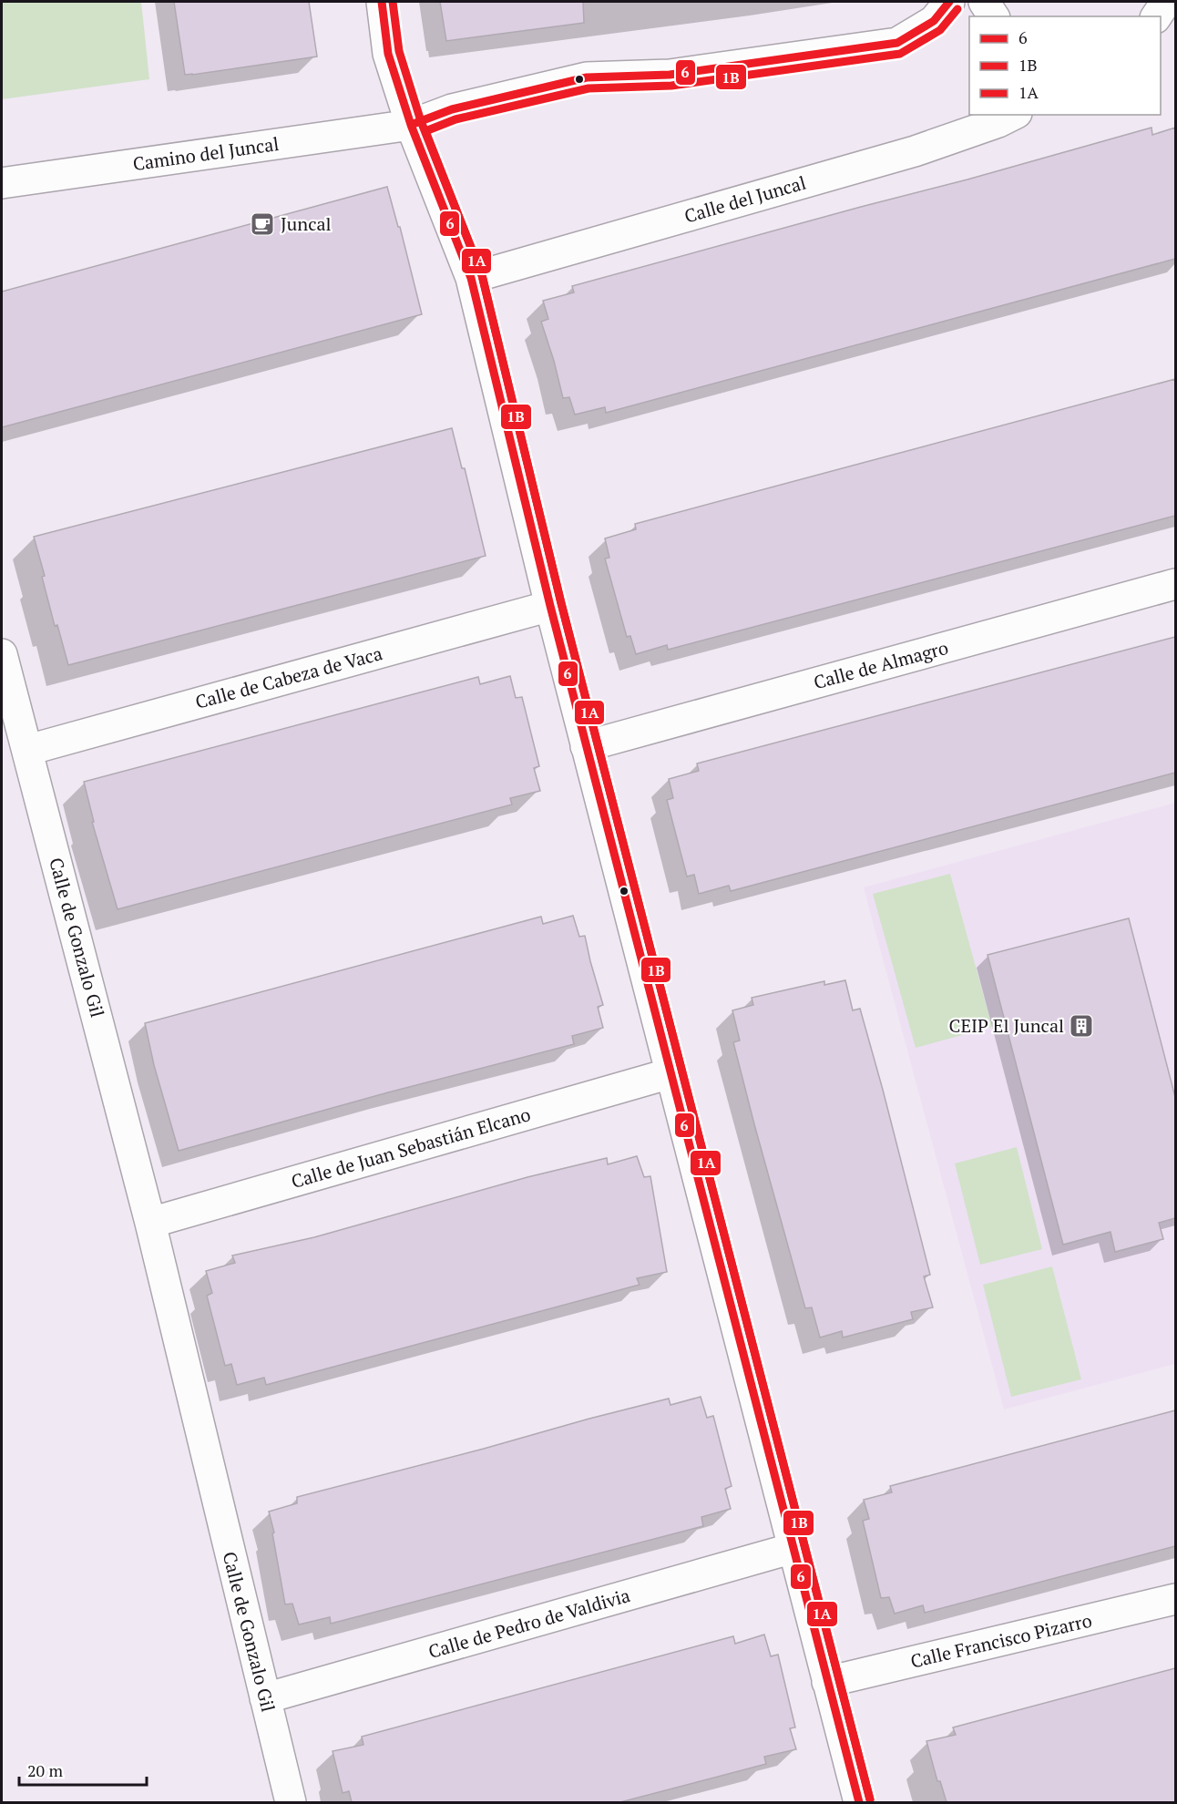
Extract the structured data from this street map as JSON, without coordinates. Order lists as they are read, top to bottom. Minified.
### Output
{"streets":{"street":["Camino del Juncal","Calle del Juncal","Calle de Almagro","Calle de Cabeza de Vaca","Calle de Gonzalo Gil","Calle de Juan Sebastián Elcano","Calle de Pedro de Valdivia","Calle Francisco Pizarro"]},"crossings":[["Calle de Cabeza de Vaca","Calle de Gonzalo Gil"],["Calle de Gonzalo Gil","Calle de Juan Sebastián Elcano"],["Calle de Gonzalo Gil","Calle de Pedro de Valdivia"]],"places":{"cafe":["Juncal"],"building":["CEIP El Juncal"]},"lines":["transit line 6","transit line 1A","transit line 1B"],"legend":["6","1B","1A"],"scale_bar":"20 m"}
